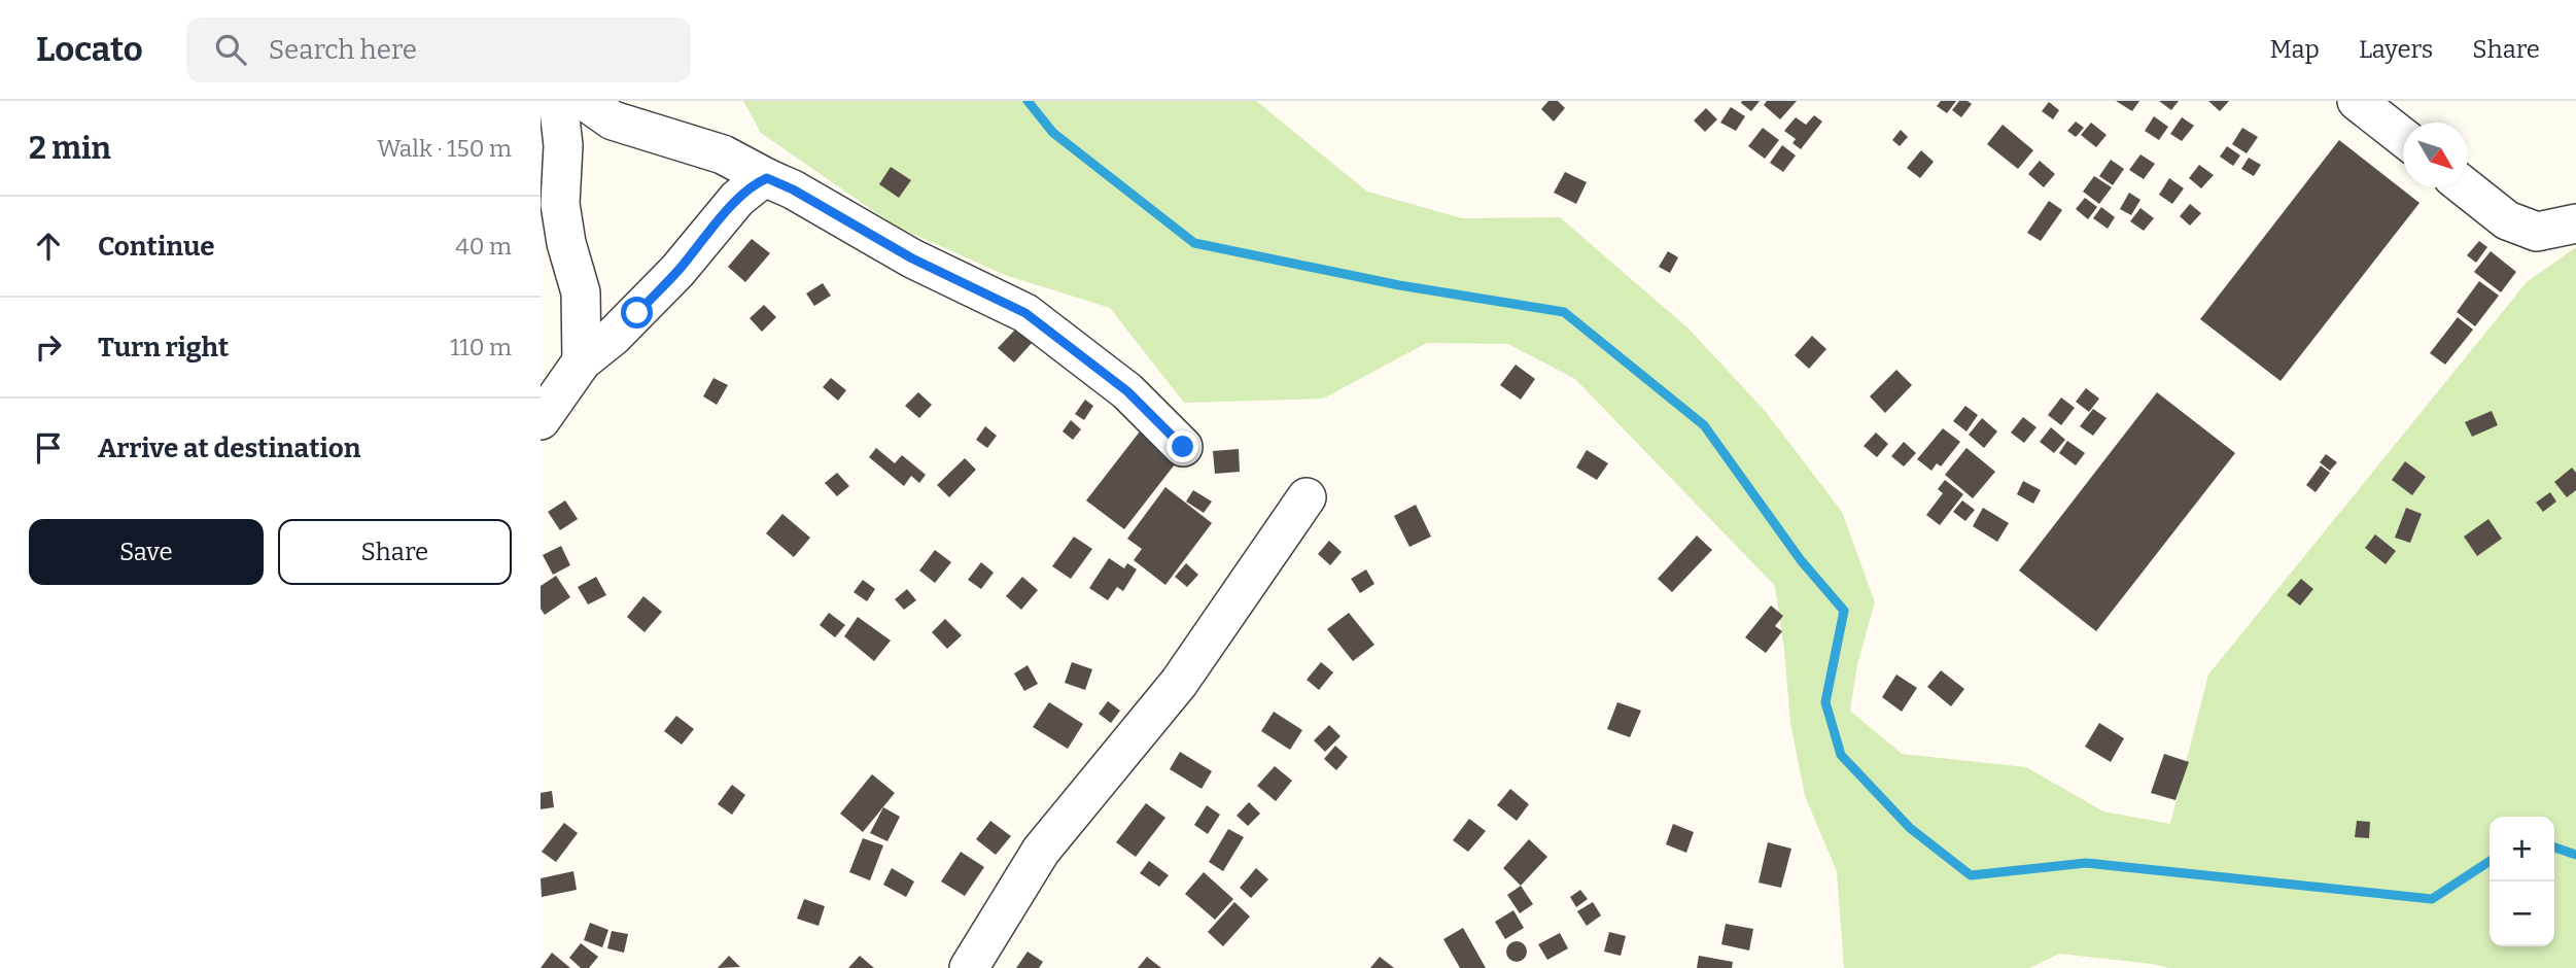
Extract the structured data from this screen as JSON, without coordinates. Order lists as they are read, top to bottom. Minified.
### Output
{"north":"bottom right","page":{"header":"Locato","search":"Search here","nav":["Map","Layers","Share"],"heading":["2 min","Walk · 150 m"],"list":[["Continue","40 m"],["Turn right","110 m"],"Arrive at destination"],"buttons":["Save","Share"],"map_buttons":["+","−"]}}
